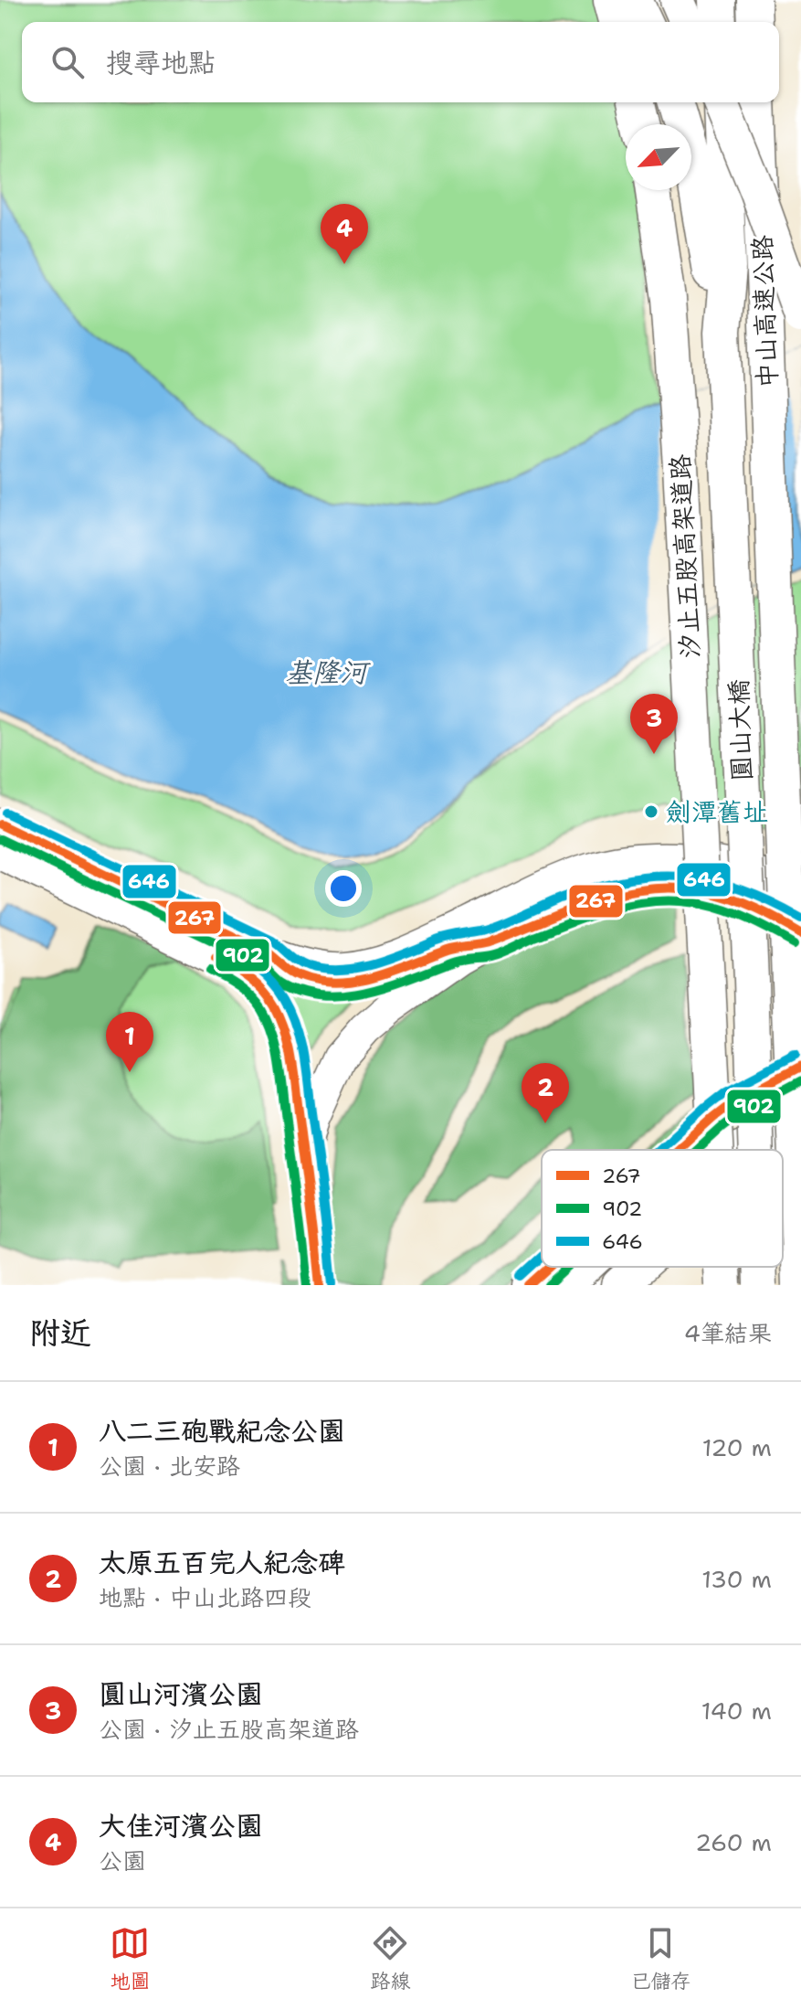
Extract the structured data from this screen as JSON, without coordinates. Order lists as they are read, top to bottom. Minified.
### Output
{"streets":{"highway":["中山高速公路","汐止五股高架道路","圓山大橋"]},"crossings":[["中山高速公路","圓山大橋"]],"water":["基隆河"],"places":["劍潭舊址"],"lines":["transit line 646","transit line 267","transit line 902"],"legend":["267","902","646"],"north":"bottom left","page":{"search":"搜尋地點","pins":["4","3","1","2"],"heading":["附近","4筆結果"],"list":[{"mark":"1","name":"八二三砲戰紀念公園","note":"公園 · 北安路","value":"120 m"},{"mark":"2","name":"太原五百完人紀念碑","note":"地點 · 中山北路四段","value":"130 m"},{"mark":"3","name":"圓山河濱公園","note":"公園 · 汐止五股高架道路","value":"140 m"},{"mark":"4","name":"大佳河濱公園","note":"公園","value":"260 m"}],"nav":["地圖","路線","已儲存"]}}
